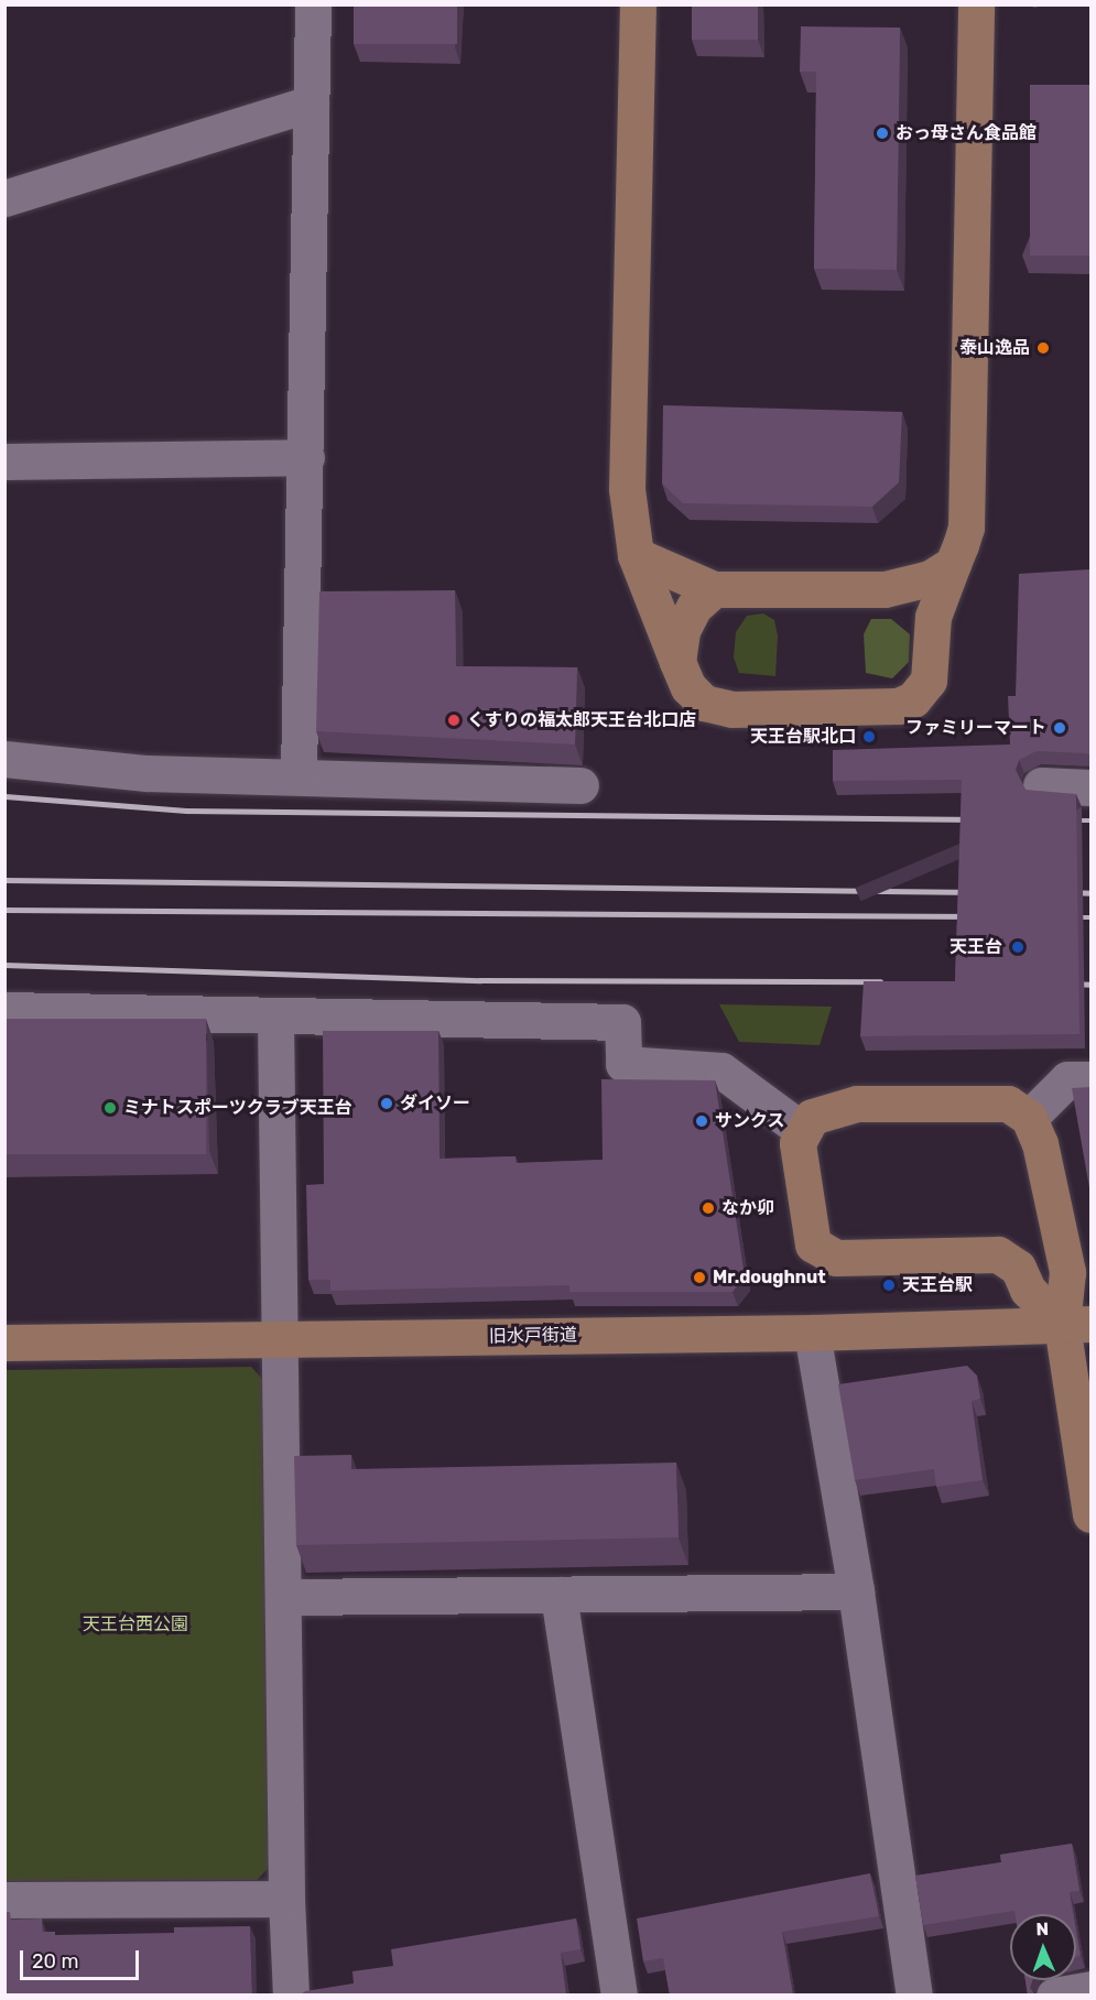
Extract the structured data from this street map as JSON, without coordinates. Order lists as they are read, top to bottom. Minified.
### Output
{"streets":{"street":["旧水戸街道"]},"parks":["天王台西公園"],"places":["おっ母さん食品館","泰山逸品","くすりの福太郎天王台北口店","ファミリーマート","天王台駅北口","天王台","ダイソー","ミナトスポーツクラブ天王台","サンクス","なか卯","Mr.doughnut","天王台駅"],"scale_bar":"20 m","north":"top"}
